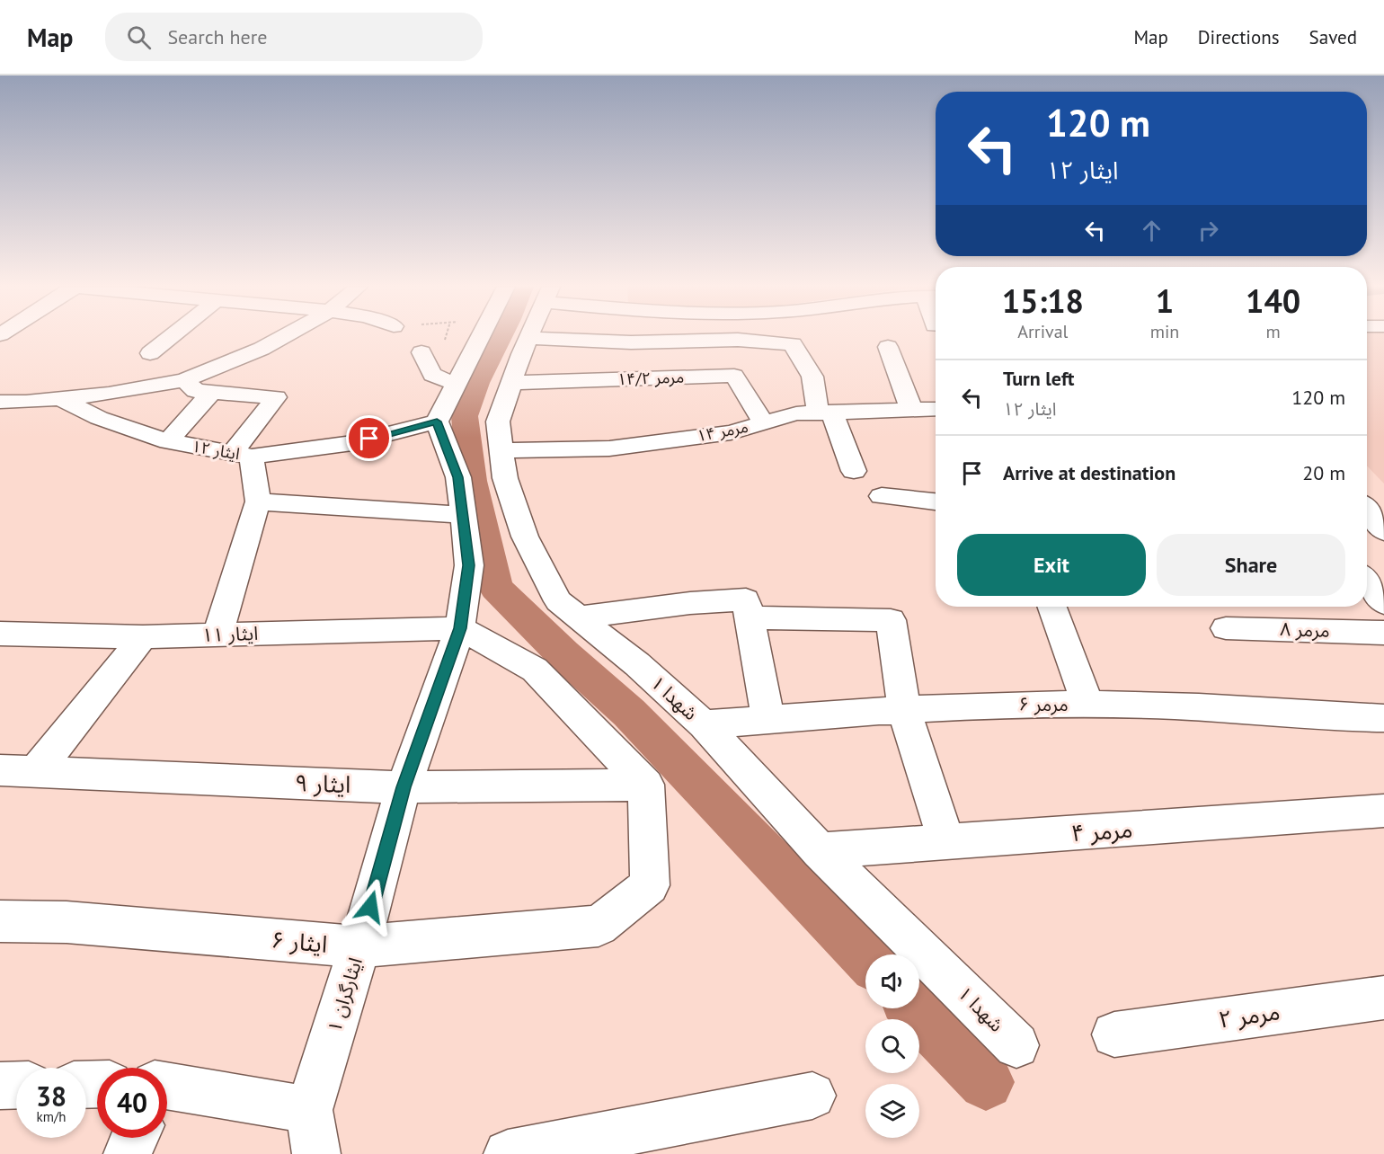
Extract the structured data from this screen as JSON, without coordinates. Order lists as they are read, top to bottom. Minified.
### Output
{"streets":{"main road":["مرمر ۱۴/۲","مرمر ۱۴","ایثار ۱۲","مرمر ۸","ایثار ۱۱","شهدا ۱","مرمر ۶","ایثار ۹","مرمر ۴","ایثار ۶","ایثارگران ۱","مرمر ۲"]},"crossings":[["مرمر ۱۴/۲","مرمر ۱۴"],["مرمر ۱۴/۲","شهدا ۱"],["مرمر ۱۴","شهدا ۱"],["ایثار ۱۲","ایثارگران ۱"],["ایثار ۱۱","ایثارگران ۱"],["شهدا ۱","مرمر ۶"],["شهدا ۱","مرمر ۴"],["ایثار ۹","ایثار ۶"],["ایثار ۹","ایثارگران ۱"],["ایثار ۶","ایثارگران ۱"]],"page":{"header":"Map","search":"Search here","nav":["Map","Directions","Saved"],"turn":["120 m","ایثار ۱۲"],"eta":["15:18","Arrival","1","min","140","m"],"list":[{"name":"Turn left","note":"ایثار ۱۲","value":"120 m"},{"name":"Arrive at destination","value":"20 m"}],"buttons":["Exit","Share"],"speed":"38 km/h","limit":"40"}}
